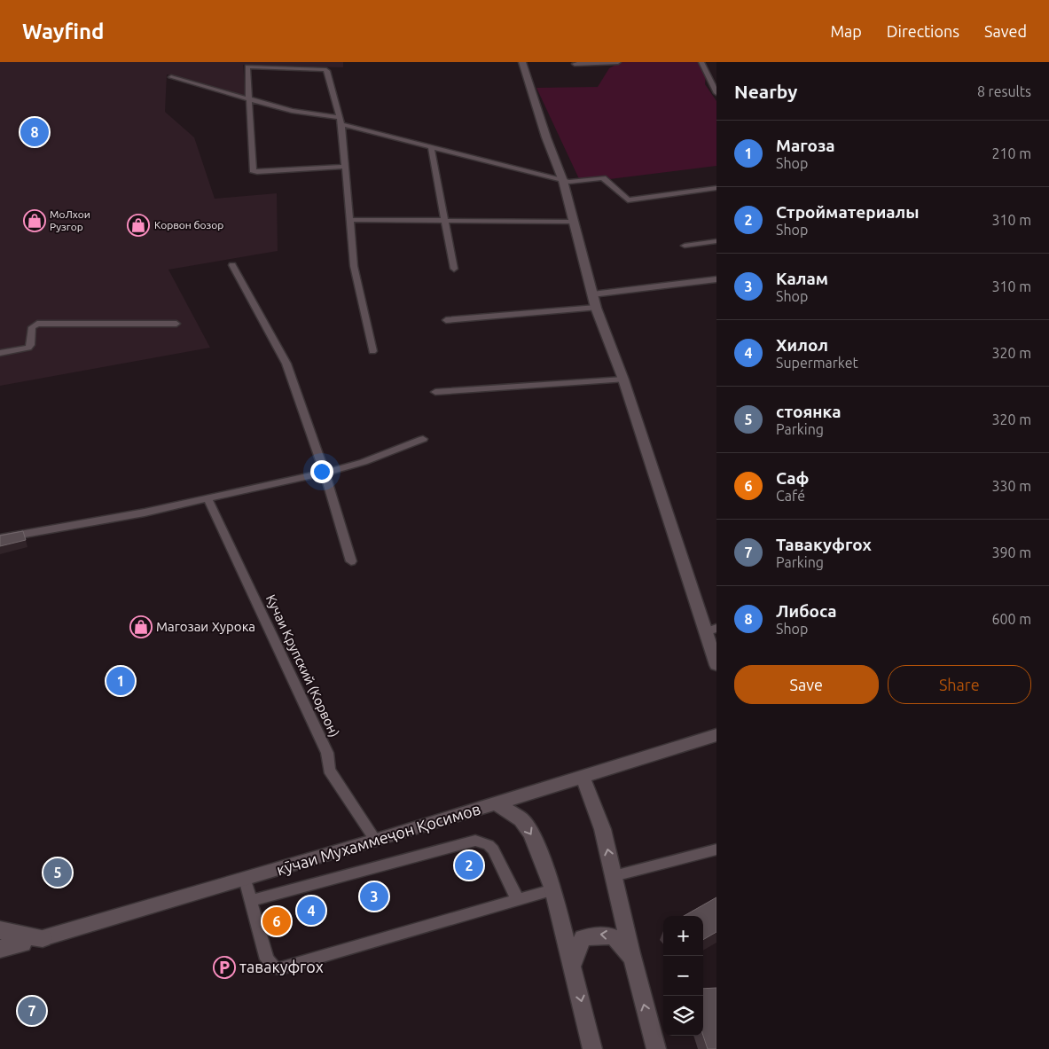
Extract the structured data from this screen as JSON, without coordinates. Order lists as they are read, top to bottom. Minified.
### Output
{"streets":{"street":["Кучаи Крупский (Корвон)","кӯчаи Мухаммеҷон Қосимов"]},"crossings":[["Кучаи Крупский (Корвон)","кӯчаи Мухаммеҷон Қосимов"]],"places":{"shop":["МоЛхои Рузгор","Корвон бозор","Магозаи Хурока"],"parking":["тавакуфгох"]},"page":{"header":"Wayfind","nav":["Map","Directions","Saved"],"heading":["Nearby","8 results"],"pins":["8","1","2","5","3","4","6","7"],"list":[{"mark":"1","name":"Магоза","note":"Shop","value":"210 m"},{"mark":"2","name":"Стройматериалы","note":"Shop","value":"310 m"},{"mark":"3","name":"Калам","note":"Shop","value":"310 m"},{"mark":"4","name":"Хилол","note":"Supermarket","value":"320 m"},{"mark":"5","name":"стоянка","note":"Parking","value":"320 m"},{"mark":"6","name":"Саф","note":"Café","value":"330 m"},{"mark":"7","name":"Тавакуфгох","note":"Parking","value":"390 m"},{"mark":"8","name":"Либоса","note":"Shop","value":"600 m"}],"buttons":["Save","Share"],"map_buttons":["+","−"]}}
